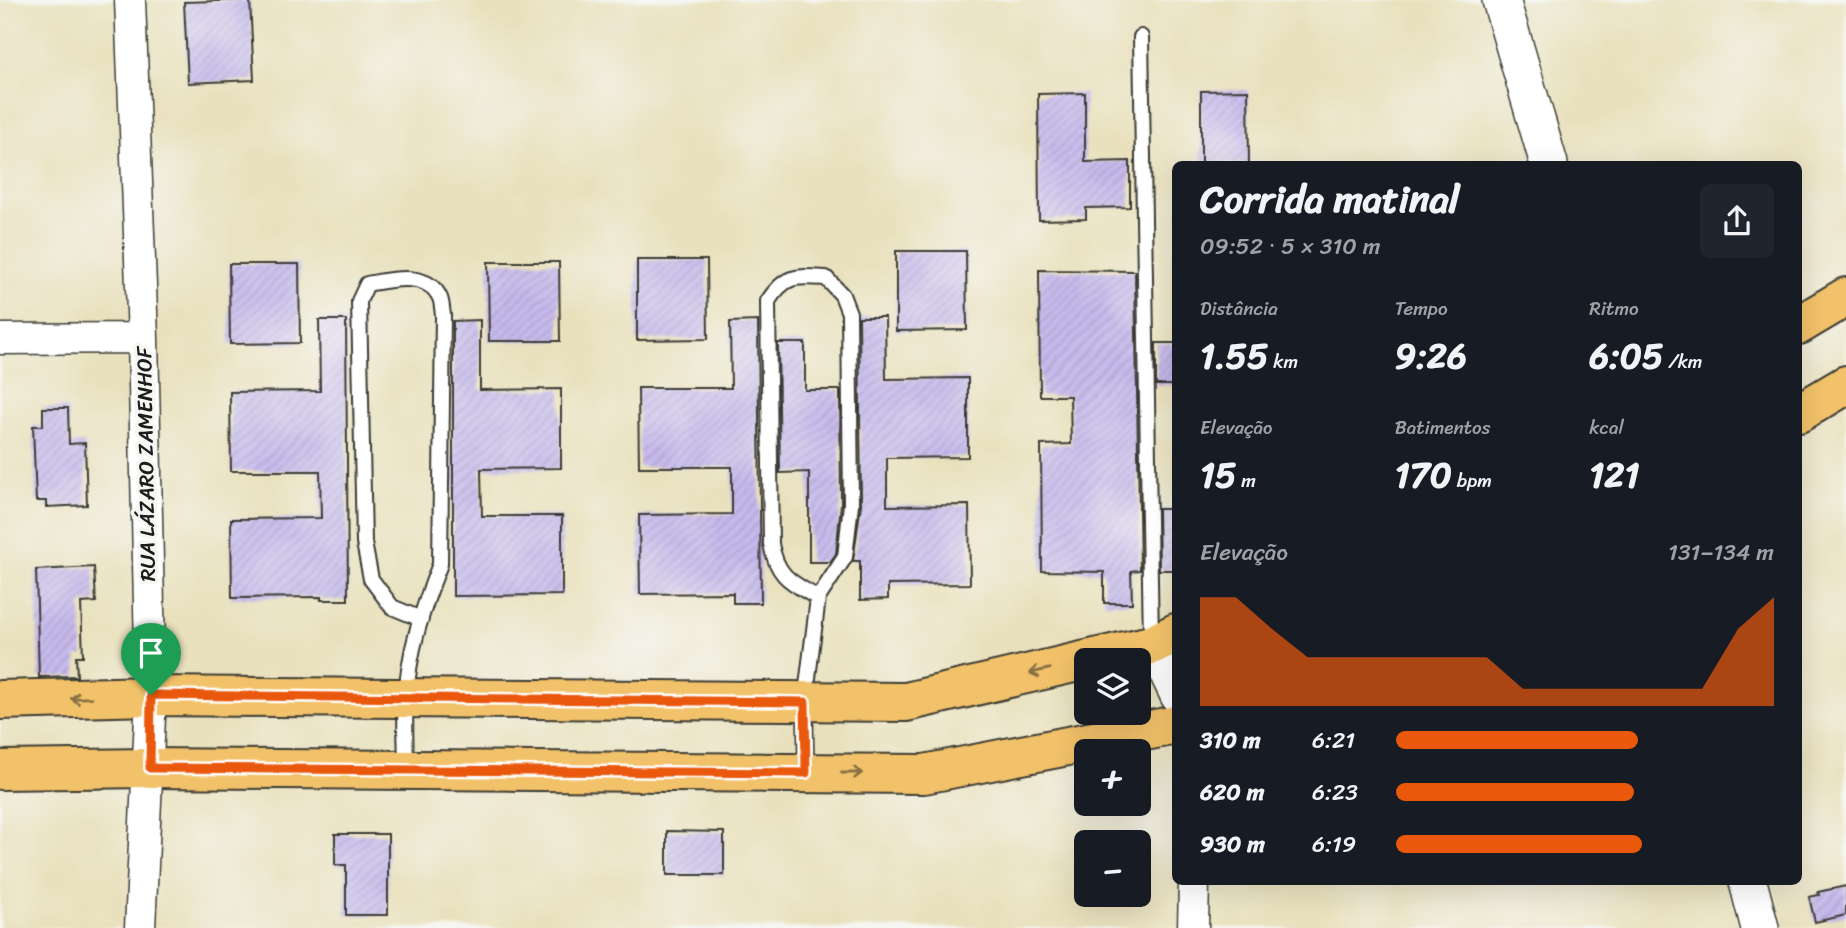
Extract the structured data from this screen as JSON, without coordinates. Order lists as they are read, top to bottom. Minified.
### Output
{"streets":{"street":["RUA LÁZARO ZAMENHOF"]},"page":{"heading":["Corrida matinal","09:52 · 5 × 310 m"],"stats":[["Distância","1.55 km"],["Tempo","9:26"],["Ritmo","6:05 /km"],["Elevação","15 m"],["Batimentos","170 bpm"],["kcal","121"]],"chart":["Elevação","131–134 m"],"map_buttons":["+","−"],"list":[{"name":"310 m","note":"6:21"},{"name":"620 m","note":"6:23"},{"name":"930 m","note":"6:19"}]}}
